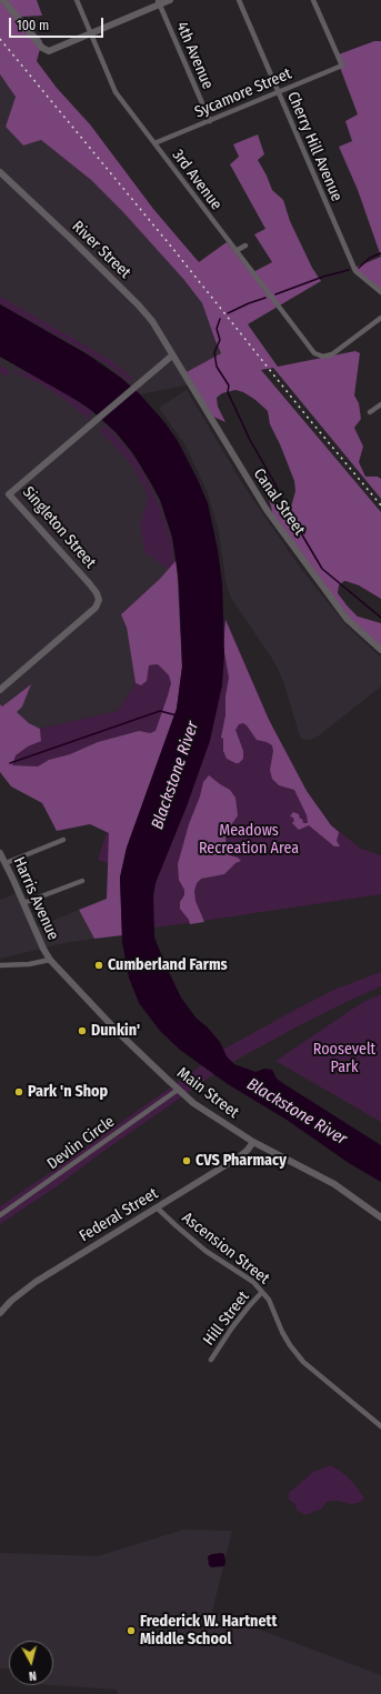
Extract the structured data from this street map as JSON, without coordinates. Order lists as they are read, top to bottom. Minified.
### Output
{"streets":{"street":["4th Avenue","Sycamore Street","Cherry Hill Avenue","3rd Avenue","River Street","Canal Street","Singleton Street","Harris Avenue","Main Street","Devlin Circle","Federal Street","Ascension Street","Hill Street"]},"crossings":[["4th Avenue","Sycamore Street"],["Sycamore Street","Cherry Hill Avenue"],["Sycamore Street","3rd Avenue"],["River Street","Canal Street"],["River Street","Singleton Street"],["Canal Street","Singleton Street"],["Harris Avenue","Main Street"],["Main Street","Devlin Circle"],["Main Street","Federal Street"],["Federal Street","Ascension Street"],["Ascension Street","Hill Street"]],"water":["Blackstone River"],"parks":["Meadows Recreation Area","Roosevelt Park"],"places":["Cumberland Farms","Dunkin'","Park 'n Shop","CVS Pharmacy","Frederick W. Hartnett Middle School"],"scale_bar":"100 m","north":"bottom"}
